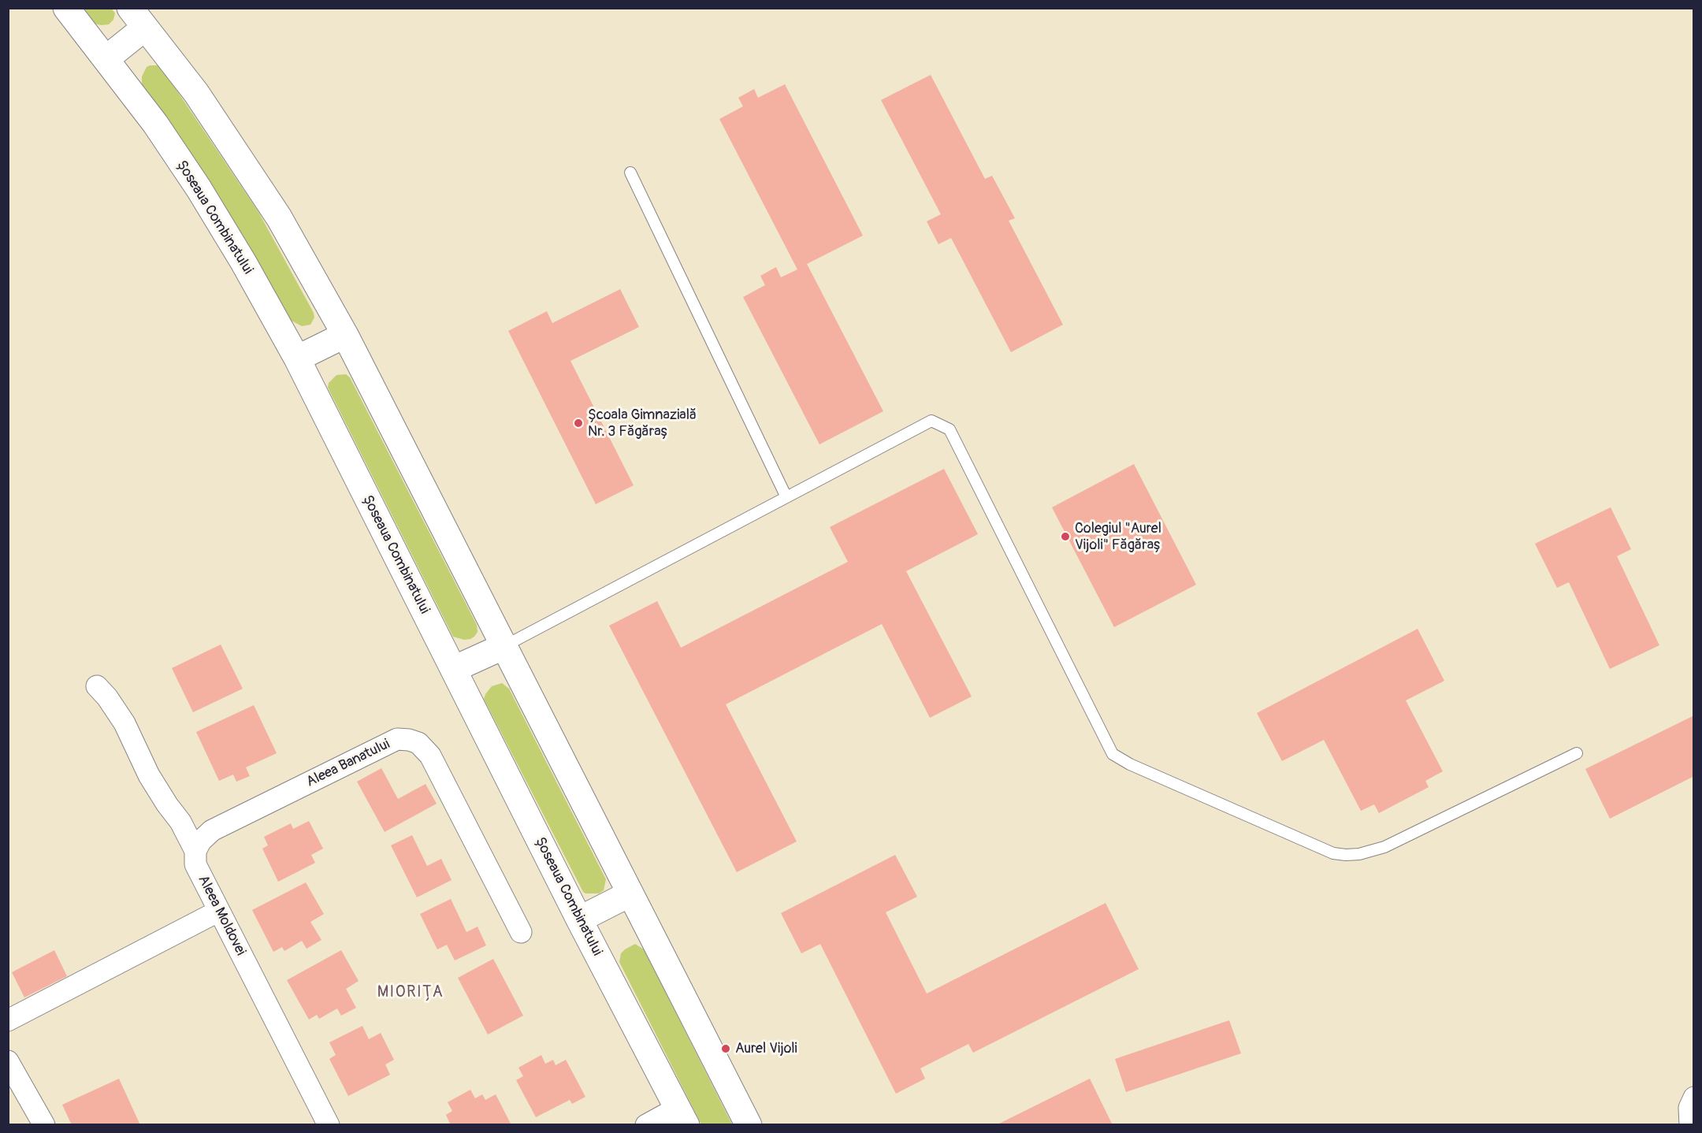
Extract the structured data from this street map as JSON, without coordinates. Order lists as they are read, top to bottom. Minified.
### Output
{"streets":{"main road":["Șoseaua Combinatului"],"street":["Aleea Banatului","Aleea Moldovei"]},"crossings":[["Aleea Banatului","Aleea Moldovei"]],"districts":["MIORIȚA"],"places":["Școala Gimnazială Nr. 3 Făgăraș","Colegiul \"Aurel Vijoli\" Făgăraș","Aurel Vijoli"]}
